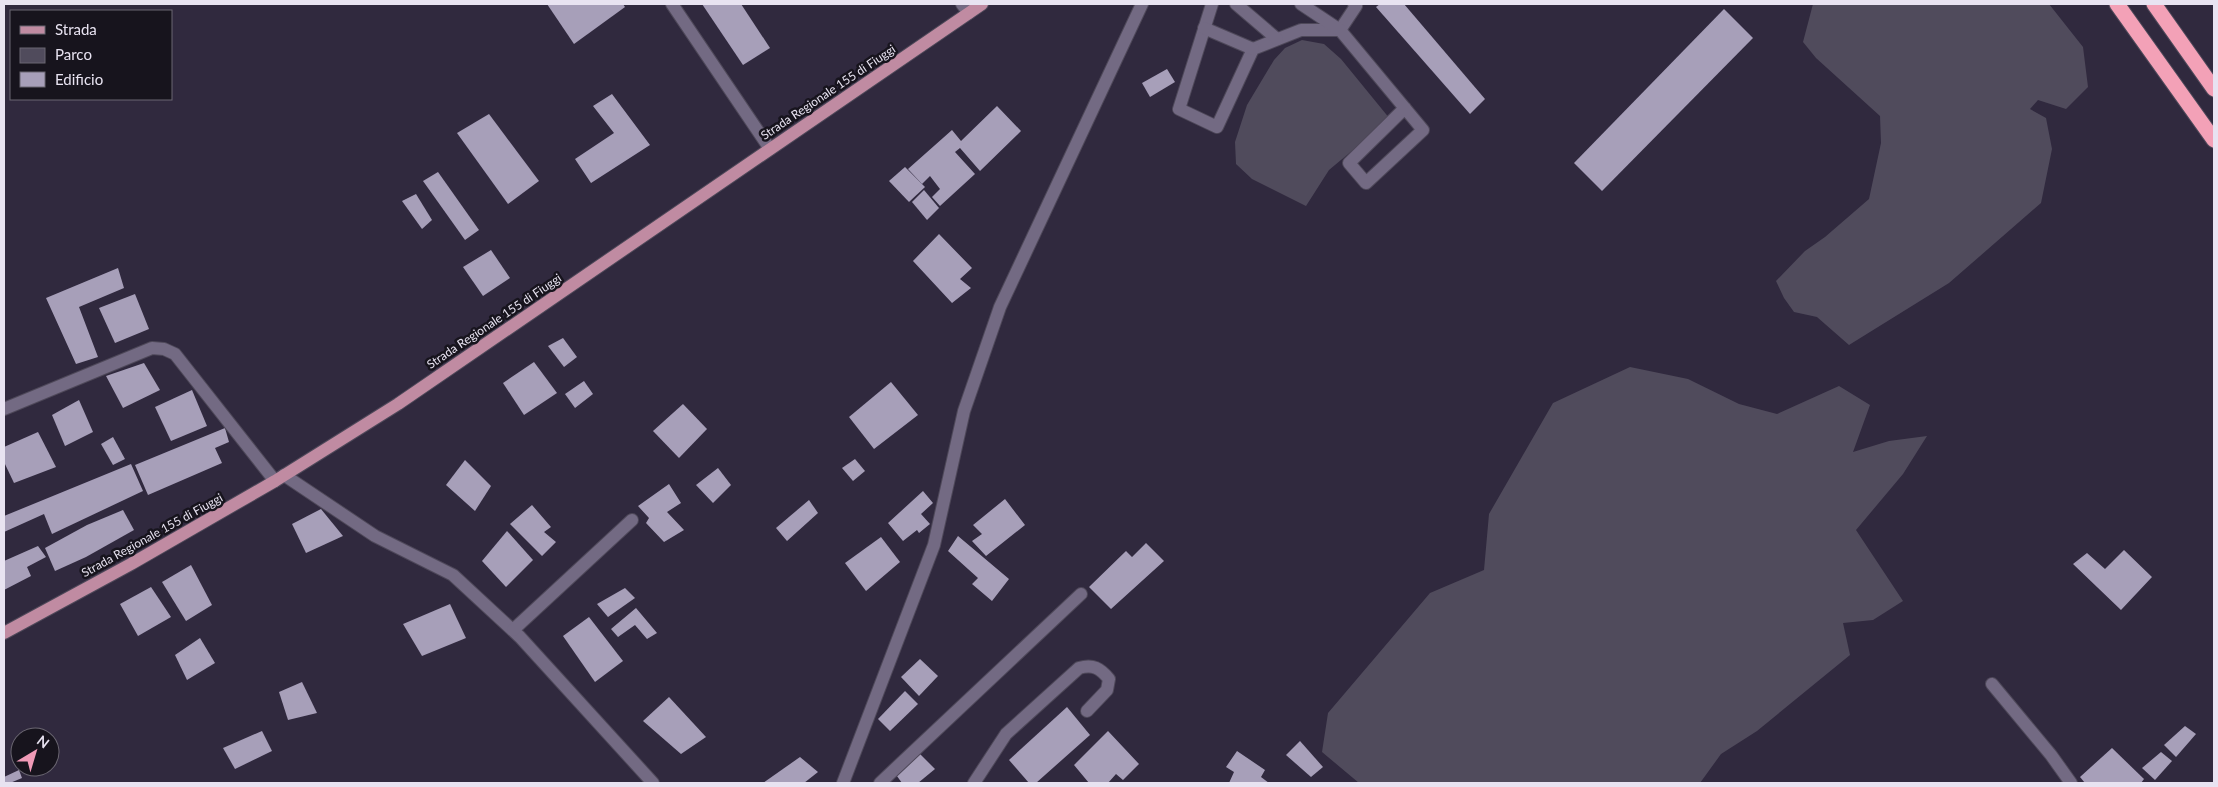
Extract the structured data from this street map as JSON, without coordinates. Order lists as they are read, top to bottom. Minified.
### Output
{"streets":{"main road":["Strada Regionale 155 di Fiuggi"]},"legend":["Strada","Parco","Edificio"],"north":"top right"}
